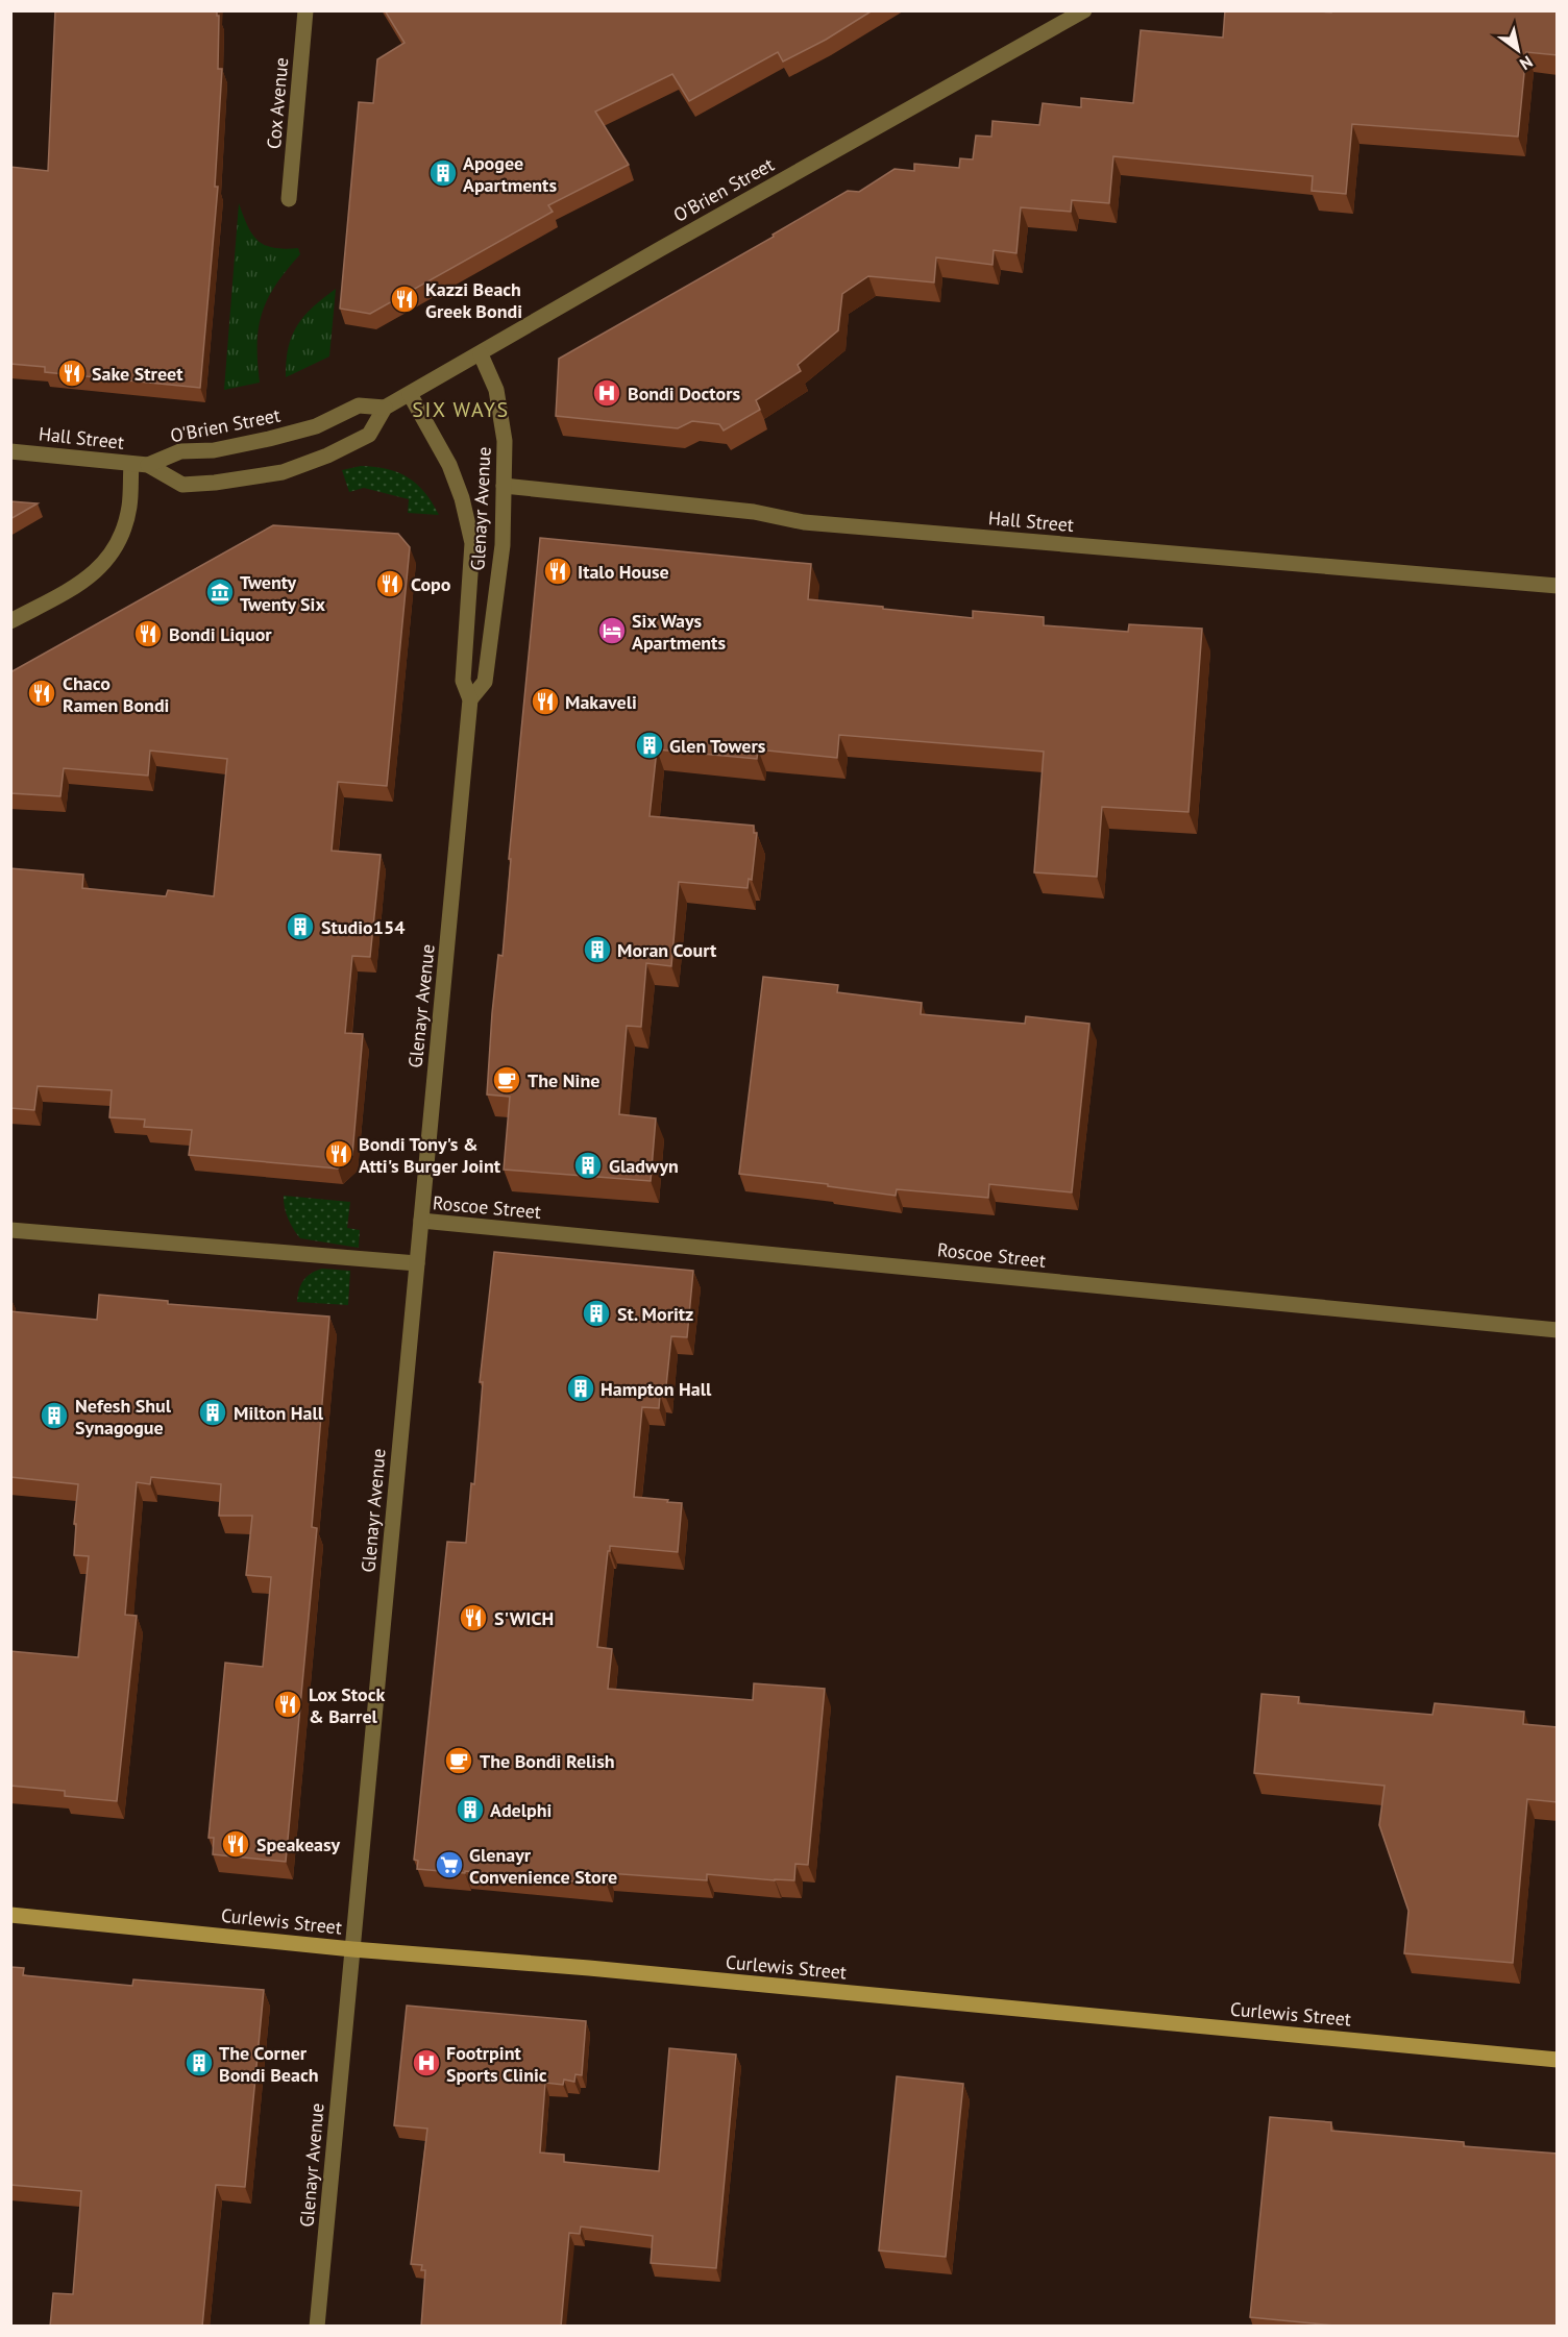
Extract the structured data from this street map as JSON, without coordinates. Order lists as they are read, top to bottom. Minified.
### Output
{"streets":{"main road":["Curlewis Street"],"street":["Cox Avenue","O'Brien Street","Hall Street","Glenayr Avenue","Roscoe Street"]},"crossings":[["O'Brien Street","Hall Street"],["O'Brien Street","Glenayr Avenue"],["Hall Street","Glenayr Avenue"],["Glenayr Avenue","Roscoe Street"],["Glenayr Avenue","Curlewis Street"]],"districts":["SIX WAYS"],"places":{"building":["Apogee Apartments","Glen Towers","Studio154","Moran Court","Gladwyn","St. Moritz","Hampton Hall","Milton Hall","Nefesh Shul Synagogue","Adelphi","The Corner Bondi Beach"],"restaurant":["Kazzi Beach Greek Bondi","Sake Street","Italo House","Copo","Bondi Liquor","Chaco Ramen Bondi","Makaveli","Bondi Tony's & Atti's Burger Joint","S'WICH","Lox Stock & Barrel","Speakeasy"],"hospital":["Bondi Doctors","Footrpint Sports Clinic"],"museum":["Twenty Twenty Six"],"hotel":["Six Ways Apartments"],"cafe":["The Nine","The Bondi Relish"],"supermarket":["Glenayr Convenience Store"]},"north":"bottom right"}
